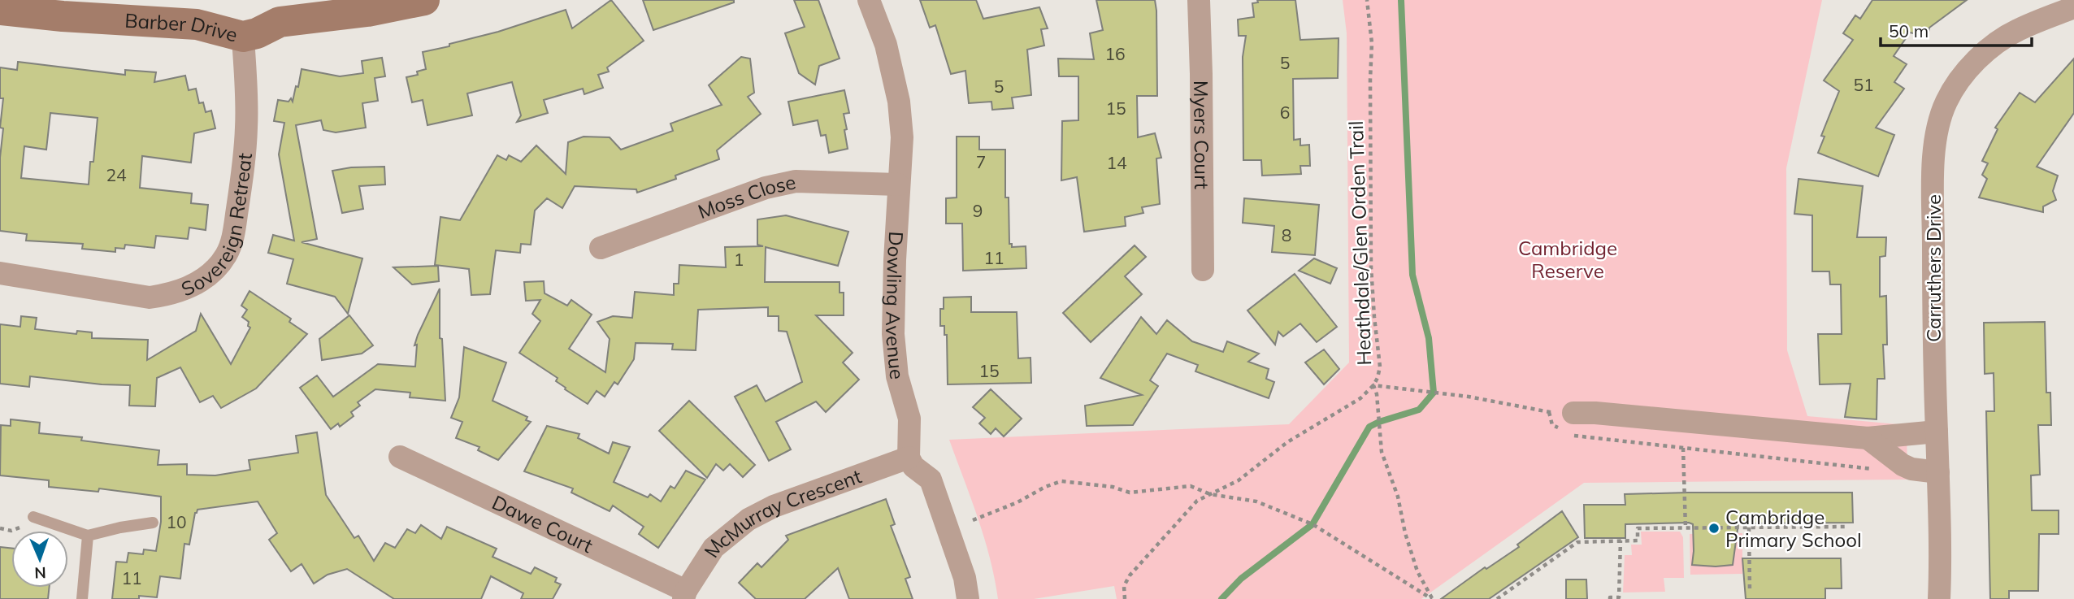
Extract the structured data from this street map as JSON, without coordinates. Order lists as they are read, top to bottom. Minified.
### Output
{"streets":{"street":["Barber Drive","Myers Court","Moss Close","Sovereign Retreat","Carruthers Drive","Dowling Avenue","McMurray Crescent","Dawe Court"],"path":["Heathdale/Glen Orden Trail"]},"crossings":[["Barber Drive","Sovereign Retreat"],["Moss Close","Dowling Avenue"],["Dowling Avenue","McMurray Crescent"],["McMurray Crescent","Dawe Court"]],"parks":["Cambridge Reserve"],"places":["Cambridge Primary School"],"house_numbers":["16","5","51","5","15","6","7","14","24","9","8","11","1","15","10","11"],"scale_bar":"50 m","north":"bottom"}
